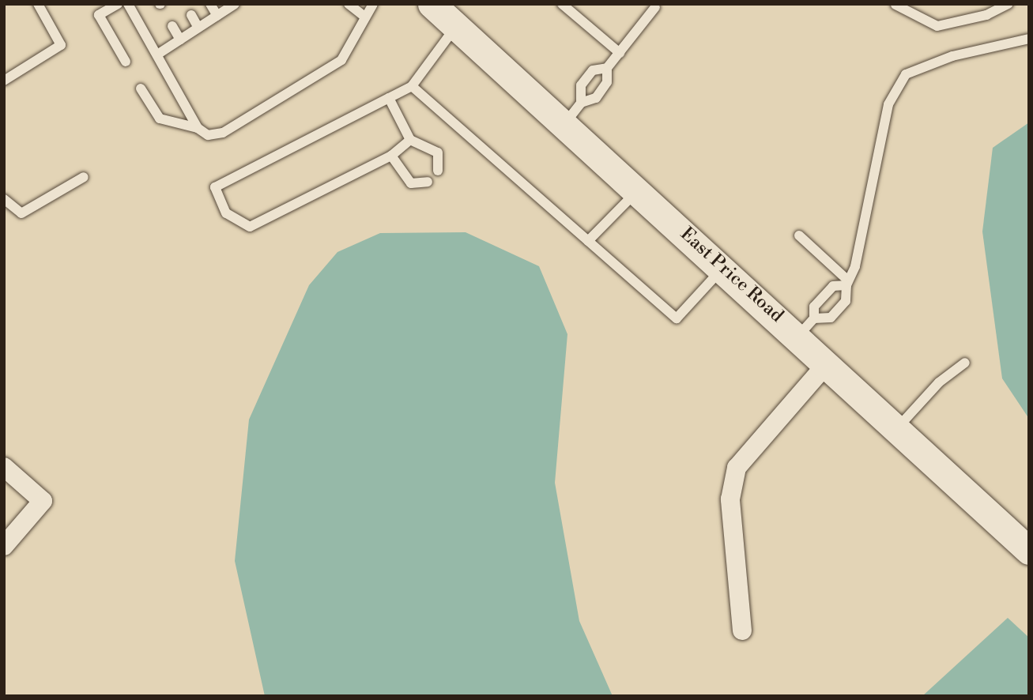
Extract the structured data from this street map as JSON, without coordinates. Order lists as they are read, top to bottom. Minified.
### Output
{"streets":{"main road":["East Price Road"]}}
